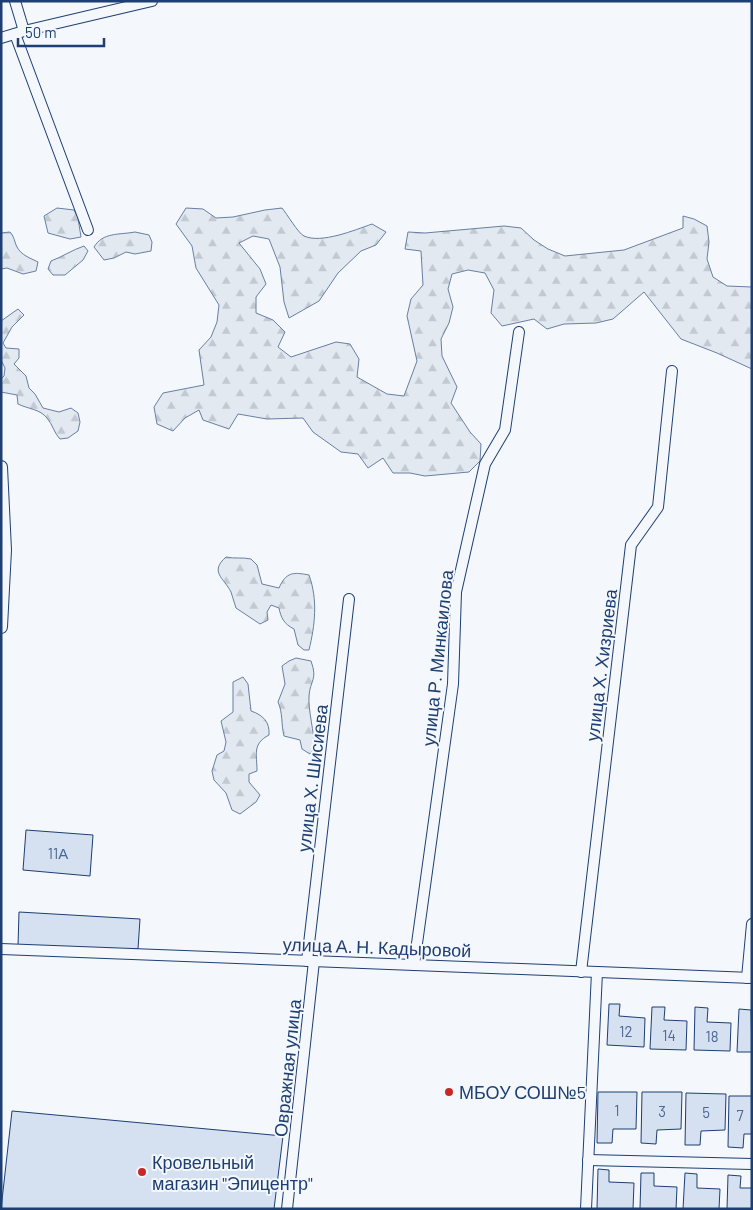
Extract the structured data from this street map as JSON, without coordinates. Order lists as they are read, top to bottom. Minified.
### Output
{"streets":{"street":["улица Р. Минкаилова","улица Х. Хизриева","улица Х. Шисиева","улица А. Н. Кадыровой","Овражная улица"]},"crossings":[["улица Р. Минкаилова","улица А. Н. Кадыровой"],["улица Х. Хизриева","улица А. Н. Кадыровой"],["улица Х. Шисиева","улица А. Н. Кадыровой"],["улица Х. Шисиева","Овражная улица"],["улица А. Н. Кадыровой","Овражная улица"]],"places":["МБОУ СОШ№5","Кровельный магазин \"Эпицентр\""],"house_numbers":["11А","12","14","18","1","3","5","7"],"scale_bar":"50 m"}
